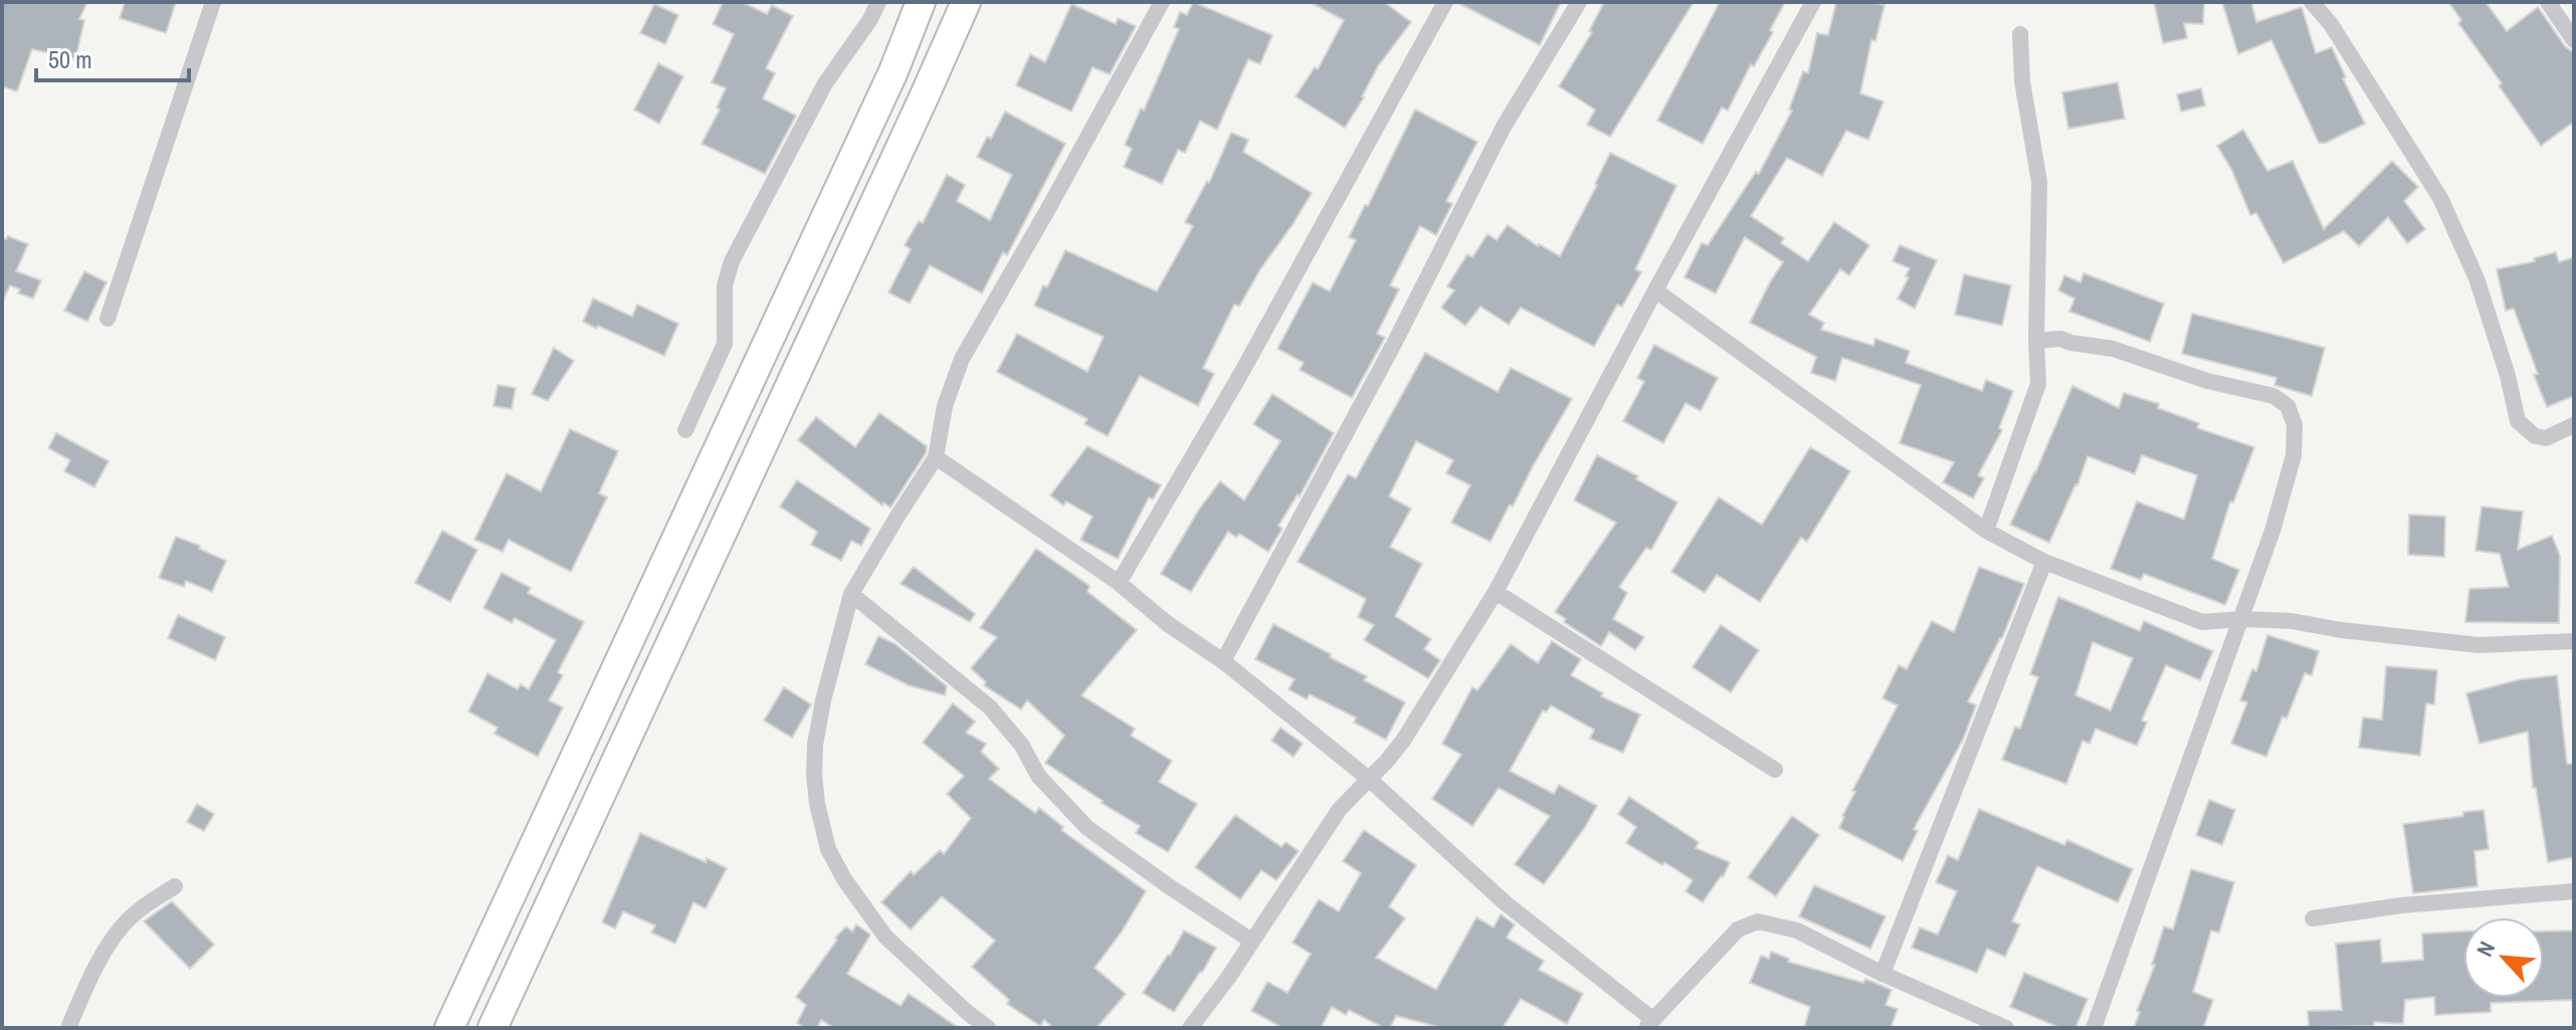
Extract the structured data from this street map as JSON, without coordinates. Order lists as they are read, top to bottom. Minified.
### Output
{"scale_bar":"50 m","north":"top left"}
